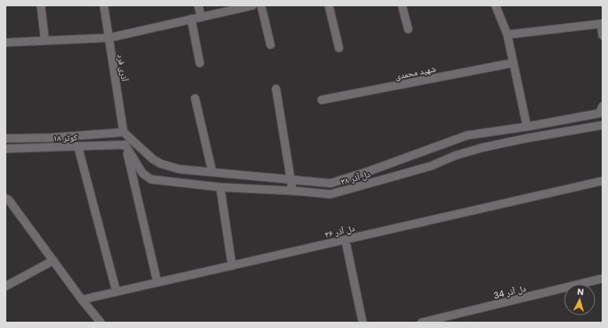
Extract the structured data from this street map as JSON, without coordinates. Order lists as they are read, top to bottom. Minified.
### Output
{"streets":{"street":["آذری فرد","شهید محمدی","کوثر ۱۸","دل آذر ۳۸","دل آذر ۳۶","دل آذر 34"]},"crossings":[["آذری فرد","کوثر ۱۸"],["آذری فرد","دل آذر ۳۸"],["آذری فرد","دل آذر ۳۶"],["کوثر ۱۸","دل آذر ۳۸"]],"north":"top"}
